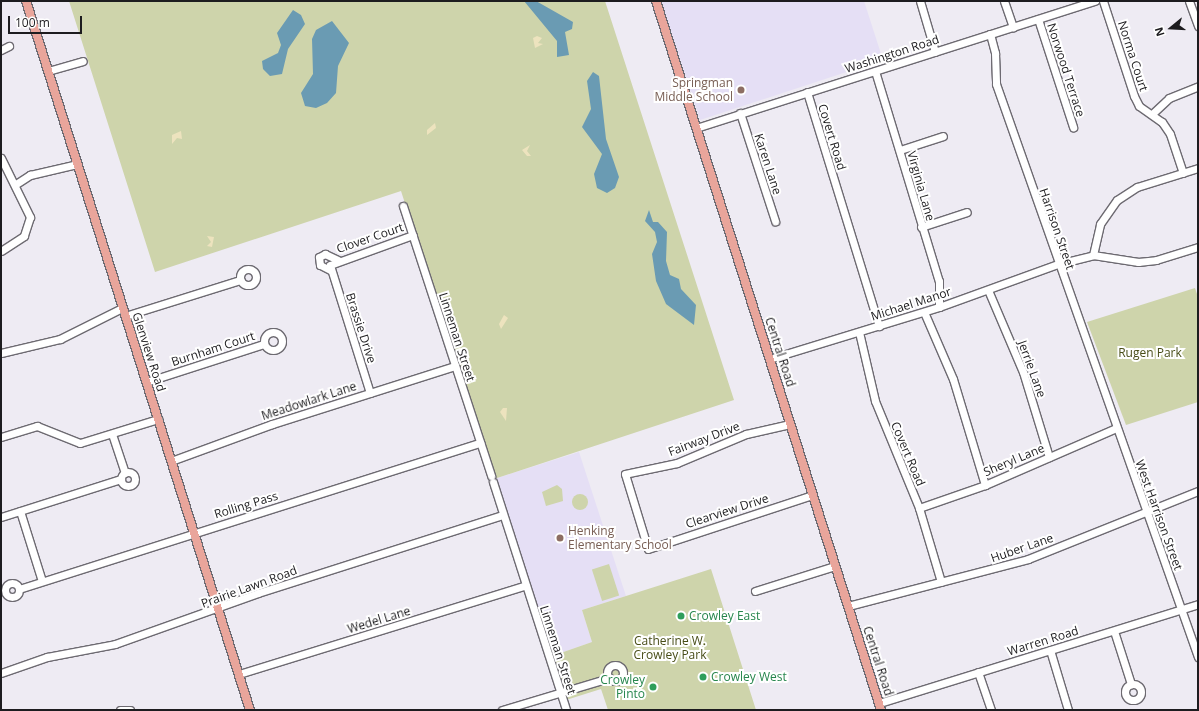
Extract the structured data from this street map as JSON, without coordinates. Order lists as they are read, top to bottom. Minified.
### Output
{"streets":{"main road":["Glenview Road","Central Road"],"street":["Washington Road","Norma Court","Norwood Terrace","Covert Road","Karen Lane","Virginia Lane","Harrison Street","Clover Court","Michael Manor","Brassie Drive","Linneman Street","Burnham Court","Jerrie Lane","Meadowlark Lane","Fairway Drive","Sheryl Lane","Rolling Pass","Clearview Drive","West Harrison Street","Huber Lane","Prairie Lawn Road","Wedel Lane","Warren Road"]},"crossings":[["Washington Road","Norwood Terrace"],["Washington Road","Covert Road"],["Washington Road","Karen Lane"],["Washington Road","Virginia Lane"],["Washington Road","Harrison Street"],["Washington Road","Central Road"],["Covert Road","Michael Manor"],["Covert Road","Sheryl Lane"],["Covert Road","Huber Lane"],["Virginia Lane","Michael Manor"],["Harrison Street","Michael Manor"],["Harrison Street","Sheryl Lane"],["Harrison Street","West Harrison Street"],["Clover Court","Brassie Drive"],["Clover Court","Linneman Street"],["Michael Manor","Central Road"],["Michael Manor","Jerrie Lane"],["Brassie Drive","Meadowlark Lane"],["Linneman Street","Meadowlark Lane"],["Linneman Street","Rolling Pass"],["Linneman Street","Prairie Lawn Road"],["Linneman Street","Wedel Lane"],["Burnham Court","Glenview Road"],["Glenview Road","Meadowlark Lane"],["Glenview Road","Rolling Pass"],["Glenview Road","Prairie Lawn Road"],["Glenview Road","Wedel Lane"],["Central Road","Fairway Drive"],["Central Road","Clearview Drive"],["Central Road","Huber Lane"],["Central Road","Warren Road"],["Jerrie Lane","Sheryl Lane"],["Fairway Drive","Clearview Drive"],["Sheryl Lane","West Harrison Street"],["West Harrison Street","Huber Lane"],["West Harrison Street","Warren Road"]],"parks":["Rugen Park","Catherine W. Crowley Park"],"places":["Springman Middle School","Henking Elementary School","Crowley East","Crowley West","Crowley Pinto"],"scale_bar":"100 m","north":"left"}
